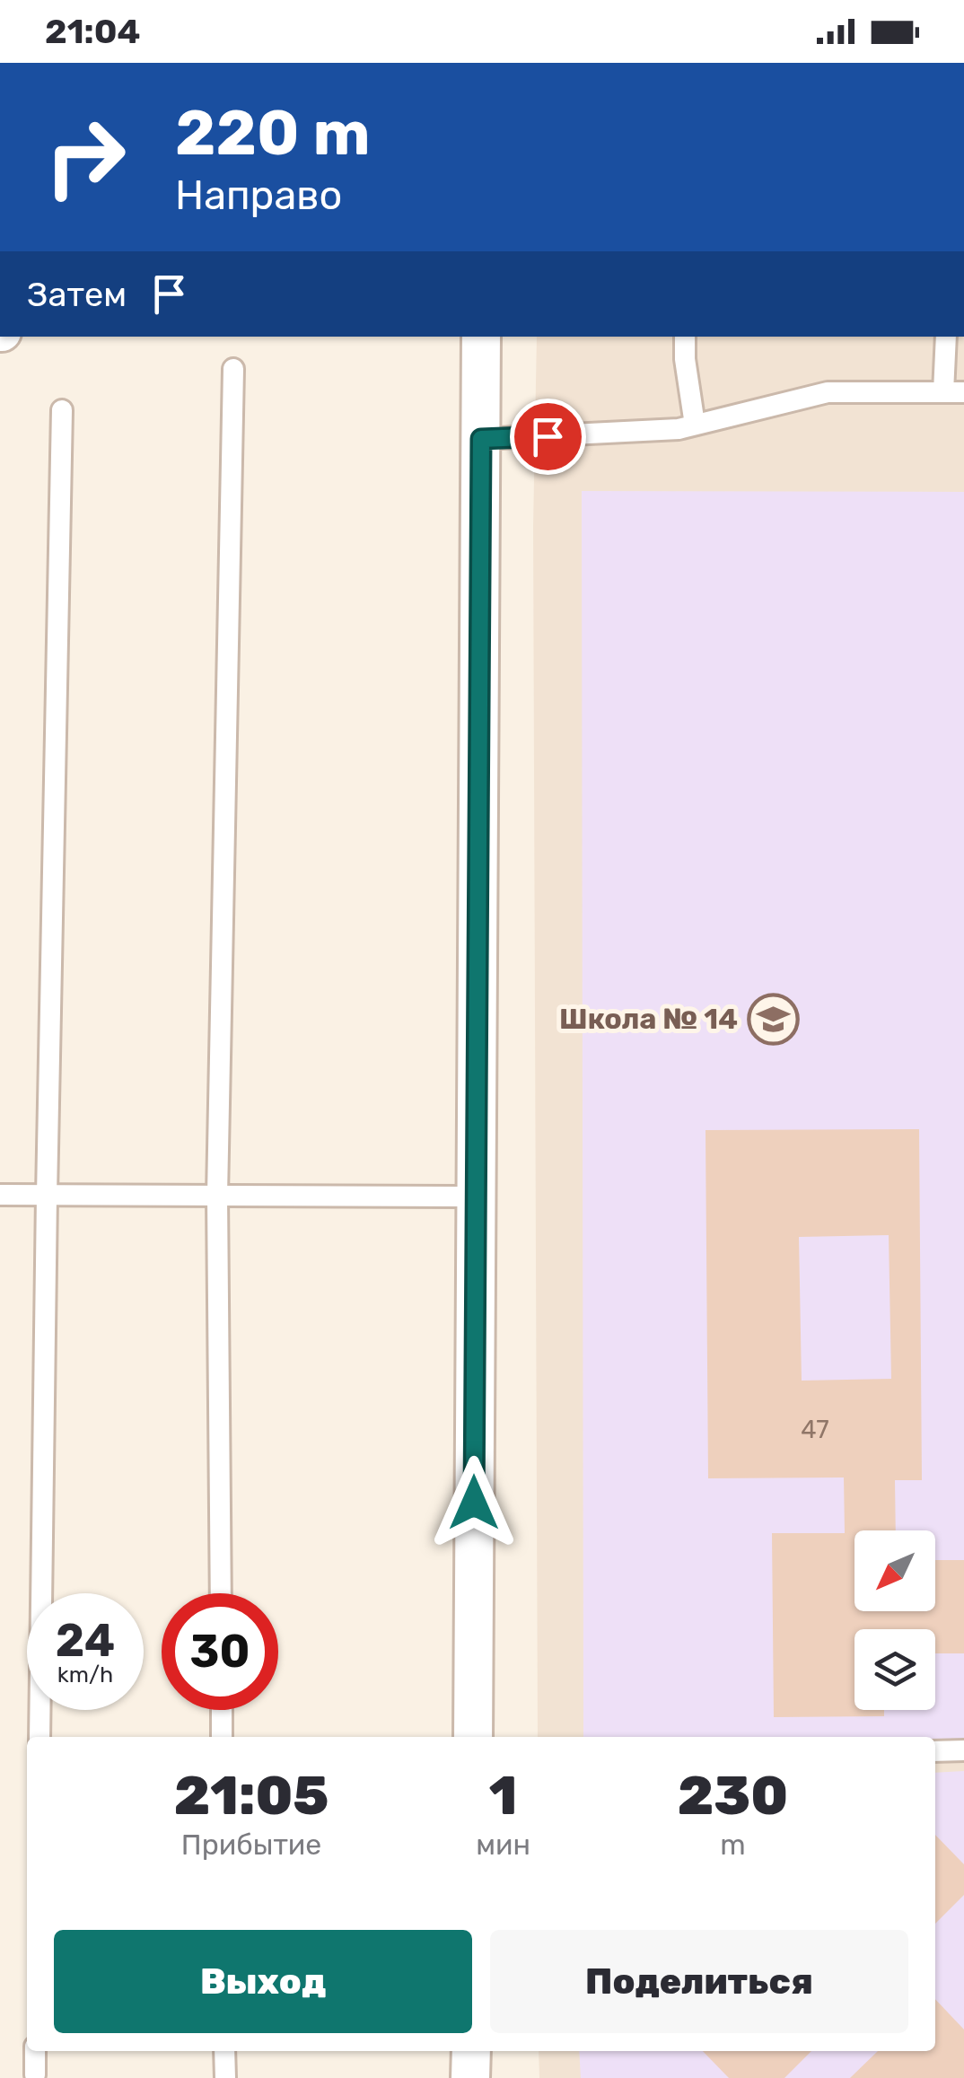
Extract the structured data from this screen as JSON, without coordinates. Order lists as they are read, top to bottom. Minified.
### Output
{"places":{"school or university":["Школа № 14"]},"house_numbers":["47"],"north":"bottom left","page":{"status":"21:04","turn":["220 m","Направо"],"then":"Затем","speed":"24 km/h","limit":"30","eta":["21:05","Прибытие","1","мин","230","m"],"buttons":["Выход","Поделиться"]}}
